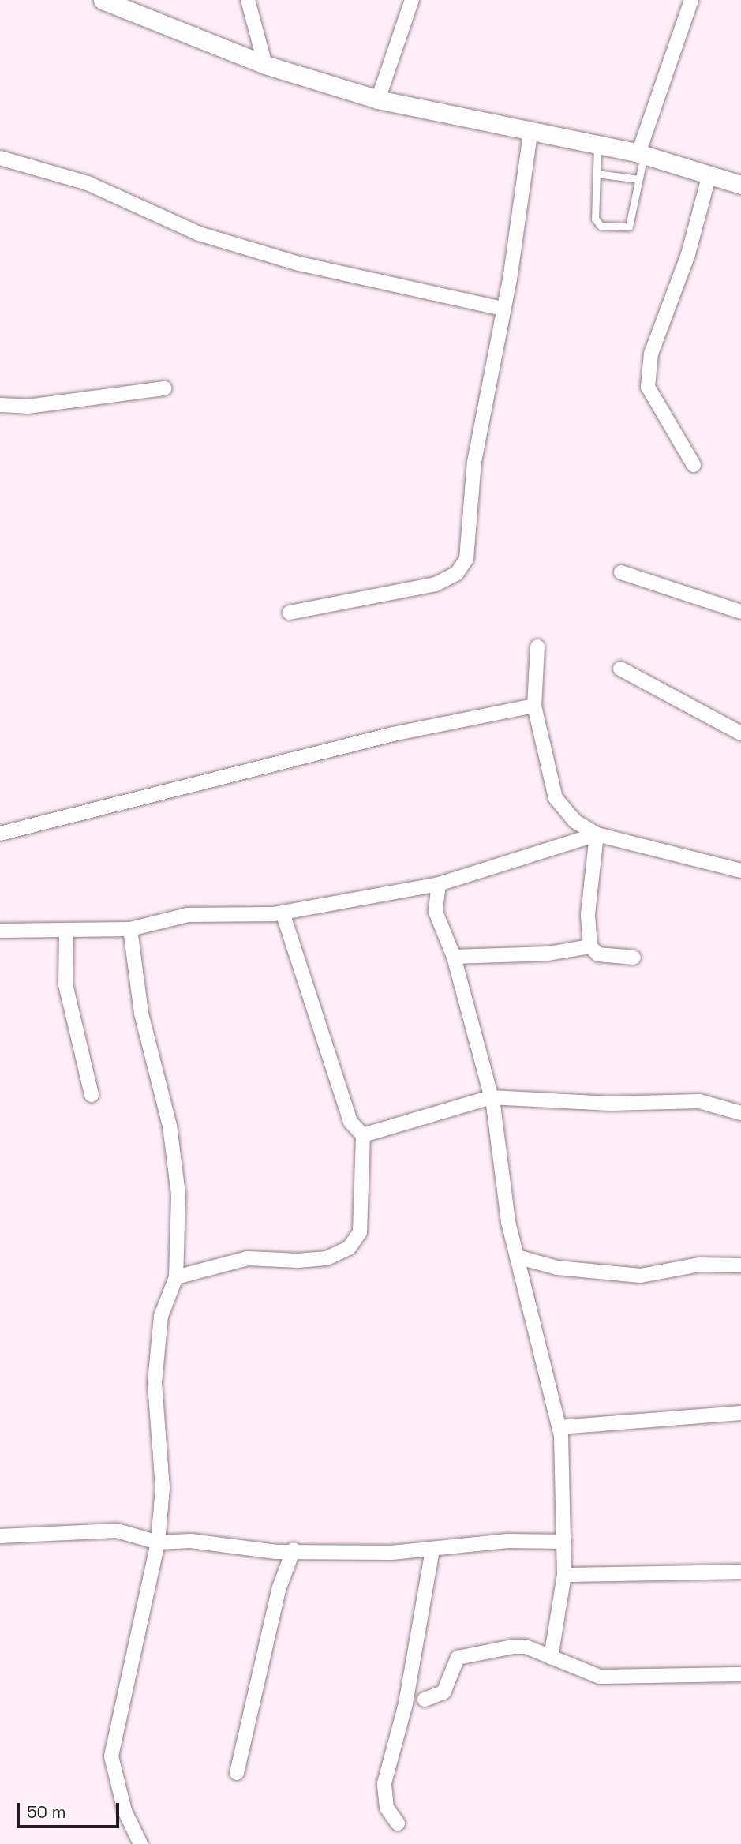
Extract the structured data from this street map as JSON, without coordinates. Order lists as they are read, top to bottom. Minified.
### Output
{"scale_bar":"50 m"}
